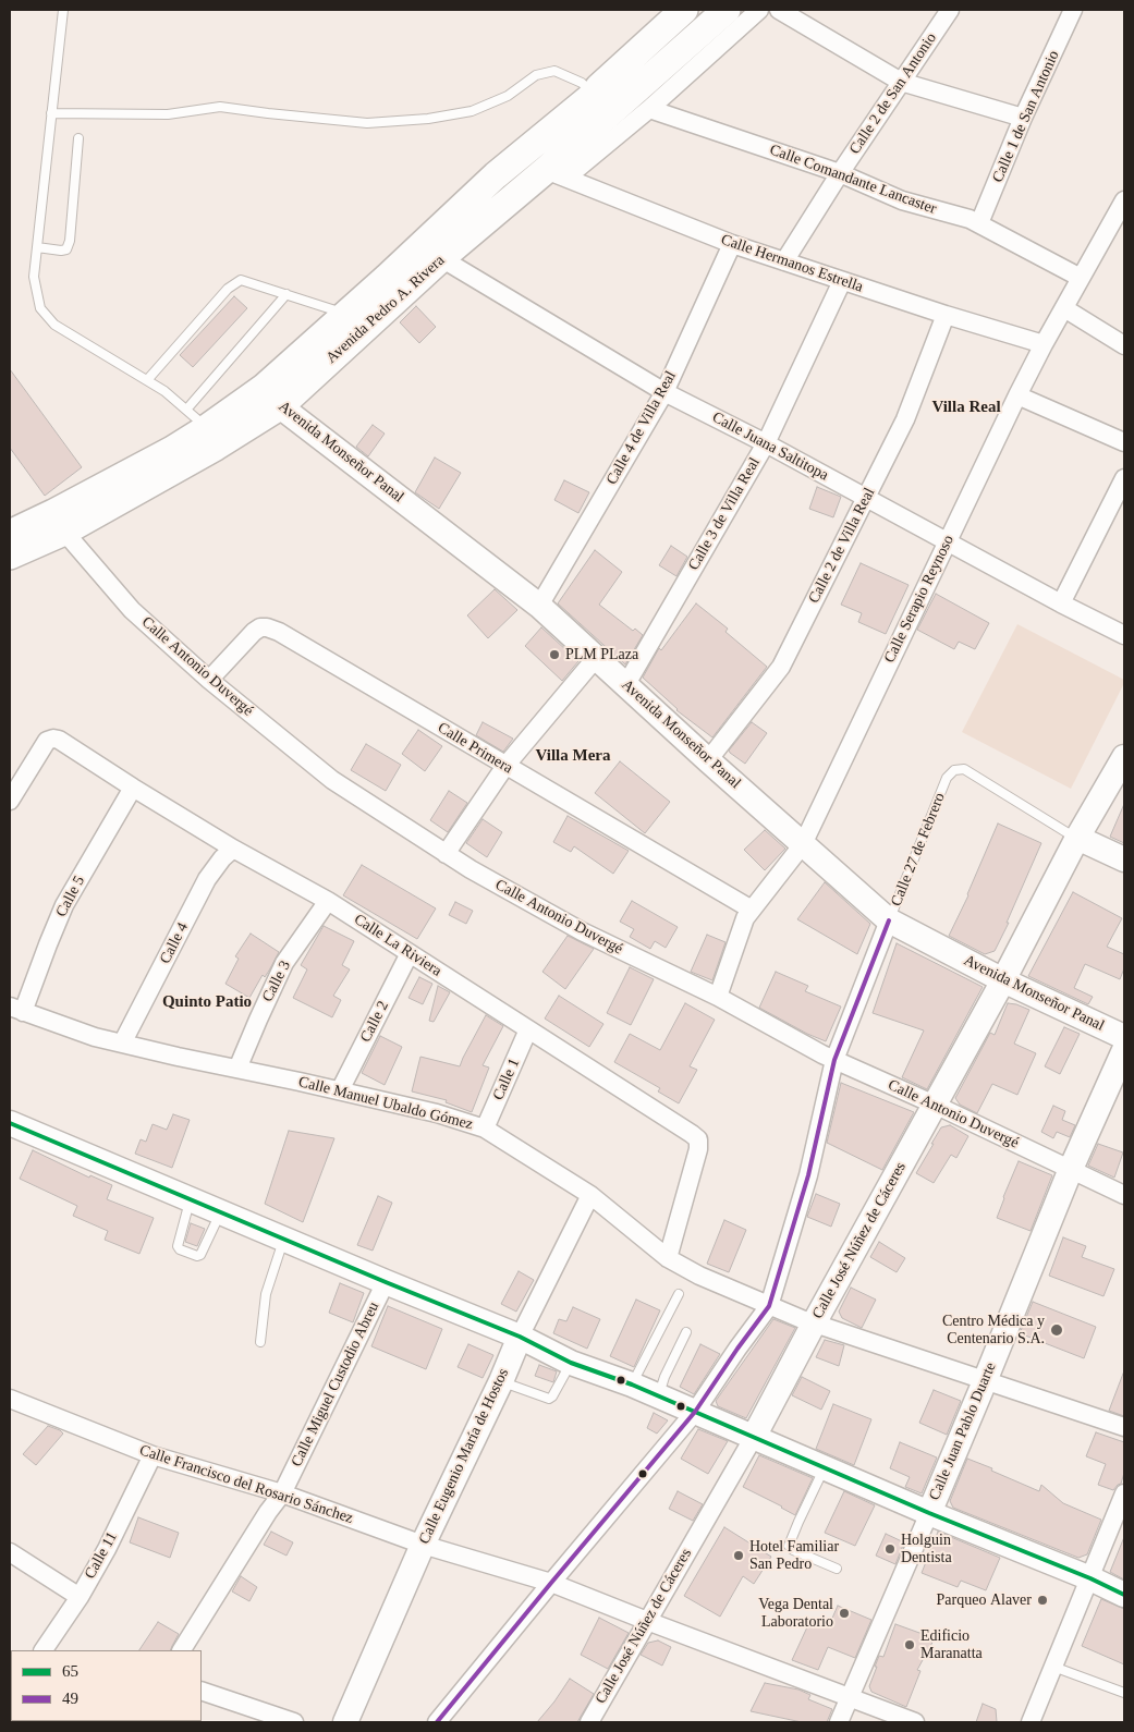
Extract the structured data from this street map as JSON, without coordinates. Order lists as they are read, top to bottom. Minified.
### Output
{"streets":{"main road":["Avenida Pedro A. Rivera","Avenida Monseñor Panal","Calle José Núñez de Cáceres","Calle Juan Pablo Duarte","Calle Eugenio María de Hostos"],"street":["Calle 2 de San Antonio","Calle 1 de San Antonio","Calle Comandante Lancaster","Calle Hermanos Estrella","Calle 4 de Villa Real","Calle Juana Saltitopa","Calle 3 de Villa Real","Calle 2 de Villa Real","Calle Serapio Reynoso","Calle Antonio Duvergé","Calle Primera","Calle 27 de Febrero","Calle 5","Calle 4","Calle La Riviera","Calle 3","Calle 2","Calle 1","Calle Manuel Ubaldo Gómez","Calle Miguel Custodio Abreu","Calle Francisco del Rosario Sánchez","Calle 11"]},"crossings":[["Calle 2 de San Antonio","Calle Comandante Lancaster"],["Calle 2 de San Antonio","Calle Hermanos Estrella"],["Calle 1 de San Antonio","Calle Comandante Lancaster"],["Calle Comandante Lancaster","Calle Serapio Reynoso"],["Calle Hermanos Estrella","Avenida Pedro A. Rivera"],["Calle Hermanos Estrella","Calle 4 de Villa Real"],["Calle Hermanos Estrella","Calle 3 de Villa Real"],["Calle Hermanos Estrella","Calle 2 de Villa Real"],["Calle Hermanos Estrella","Calle Serapio Reynoso"],["Avenida Pedro A. Rivera","Calle Juana Saltitopa"],["Avenida Pedro A. Rivera","Avenida Monseñor Panal"],["Avenida Pedro A. Rivera","Calle Antonio Duvergé"],["Calle 4 de Villa Real","Calle Juana Saltitopa"],["Calle 4 de Villa Real","Avenida Monseñor Panal"],["Calle Juana Saltitopa","Calle 3 de Villa Real"],["Calle Juana Saltitopa","Calle 2 de Villa Real"],["Calle Juana Saltitopa","Calle Serapio Reynoso"],["Avenida Monseñor Panal","Calle 3 de Villa Real"],["Avenida Monseñor Panal","Calle 2 de Villa Real"],["Avenida Monseñor Panal","Calle Serapio Reynoso"],["Avenida Monseñor Panal","Calle 27 de Febrero"],["Avenida Monseñor Panal","Calle José Núñez de Cáceres"],["Calle Serapio Reynoso","Calle Antonio Duvergé"],["Calle Serapio Reynoso","Calle Primera"],["Calle Antonio Duvergé","Calle Primera"],["Calle Antonio Duvergé","Calle 27 de Febrero"],["Calle Antonio Duvergé","Calle José Núñez de Cáceres"],["Calle Antonio Duvergé","Calle Juan Pablo Duarte"],["Calle 27 de Febrero","Calle Manuel Ubaldo Gómez"],["Calle 27 de Febrero","Calle José Núñez de Cáceres"],["Calle 27 de Febrero","Calle Francisco del Rosario Sánchez"],["Calle 5","Calle La Riviera"],["Calle 5","Calle Manuel Ubaldo Gómez"],["Calle 4","Calle La Riviera"],["Calle 4","Calle Manuel Ubaldo Gómez"],["Calle La Riviera","Calle 3"],["Calle La Riviera","Calle 2"],["Calle La Riviera","Calle 1"],["Calle La Riviera","Calle Manuel Ubaldo Gómez"],["Calle 3","Calle Manuel Ubaldo Gómez"],["Calle 2","Calle Manuel Ubaldo Gómez"],["Calle 1","Calle Manuel Ubaldo Gómez"],["Calle Manuel Ubaldo Gómez","Calle José Núñez de Cáceres"],["Calle Manuel Ubaldo Gómez","Calle Juan Pablo Duarte"],["Calle Manuel Ubaldo Gómez","Calle Eugenio María de Hostos"],["Calle José Núñez de Cáceres","Calle Francisco del Rosario Sánchez"],["Calle Miguel Custodio Abreu","Calle Francisco del Rosario Sánchez"],["Calle Juan Pablo Duarte","Calle Francisco del Rosario Sánchez"],["Calle Eugenio María de Hostos","Calle Francisco del Rosario Sánchez"],["Calle Francisco del Rosario Sánchez","Calle 11"]],"districts":["Villa Real","Villa Mera","Quinto Patio"],"places":["PLM PLaza","Centro Médica y Centenario S.A.","Holguin Dentista","Hotel Familiar San Pedro","Parqueo Alaver","Vega Dental Laboratorio","Edificio Maranatta"],"lines":["transit line 49","transit line 65"],"legend":["65","49"]}
